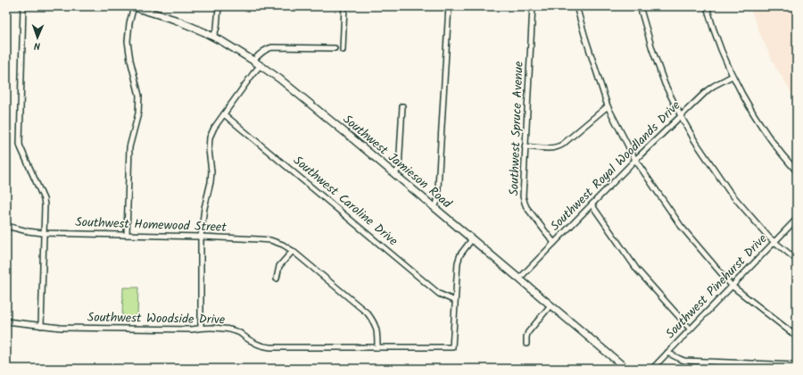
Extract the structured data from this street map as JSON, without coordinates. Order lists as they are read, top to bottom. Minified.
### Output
{"streets":{"street":["Southwest Spruce Avenue","Southwest Jamieson Road","Southwest Royal Woodlands Drive","Southwest Caroline Drive","Southwest Homewood Street","Southwest Pinehurst Drive","Southwest Woodside Drive"]},"crossings":[["Southwest Spruce Avenue","Southwest Royal Woodlands Drive"],["Southwest Jamieson Road","Southwest Royal Woodlands Drive"],["Southwest Caroline Drive","Southwest Woodside Drive"],["Southwest Homewood Street","Southwest Woodside Drive"]],"north":"bottom"}
